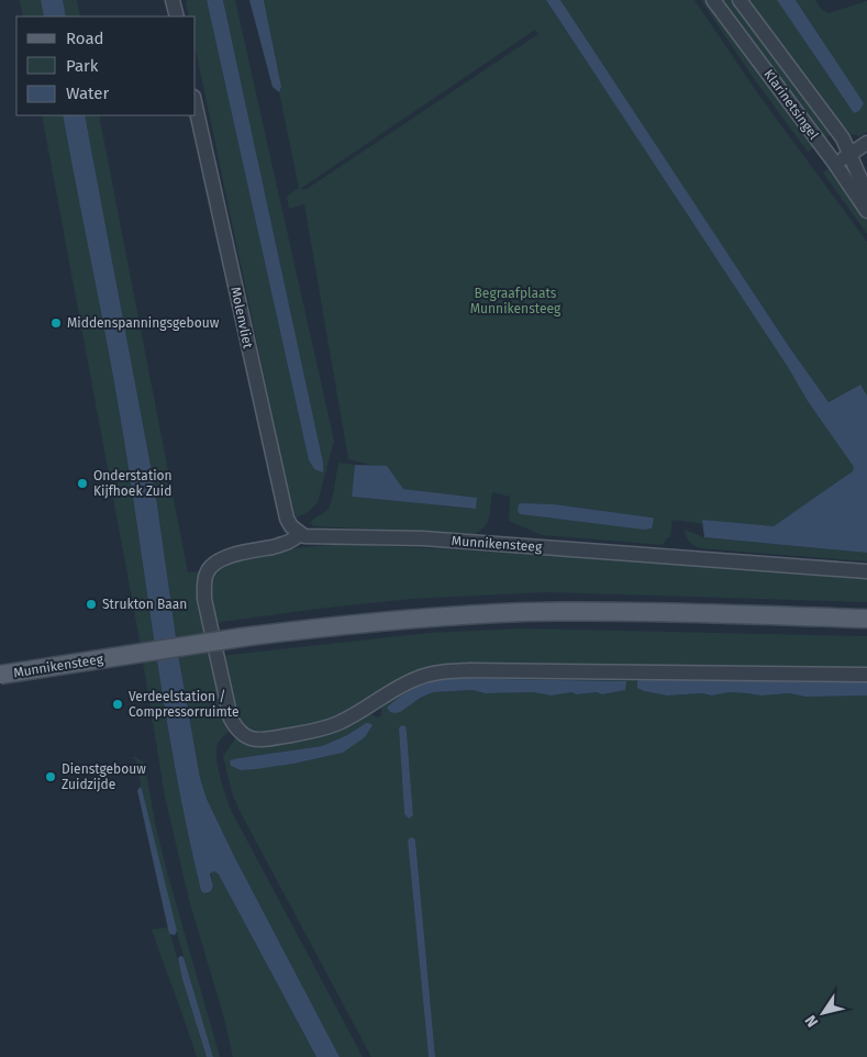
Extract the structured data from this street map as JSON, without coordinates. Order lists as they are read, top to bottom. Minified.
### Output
{"streets":{"main road":["Munnikensteeg"],"street":["Klarinetsingel","Molenvliet"]},"crossings":[["Molenvliet","Munnikensteeg"]],"parks":["Begraafplaats Munnikensteeg"],"places":["Middenspanningsgebouw","Onderstation Kijfhoek Zuid","Strukton Baan","Verdeelstation / Compressorruimte","Dienstgebouw Zuidzijde"],"legend":["Road","Park","Water"],"north":"bottom left"}
